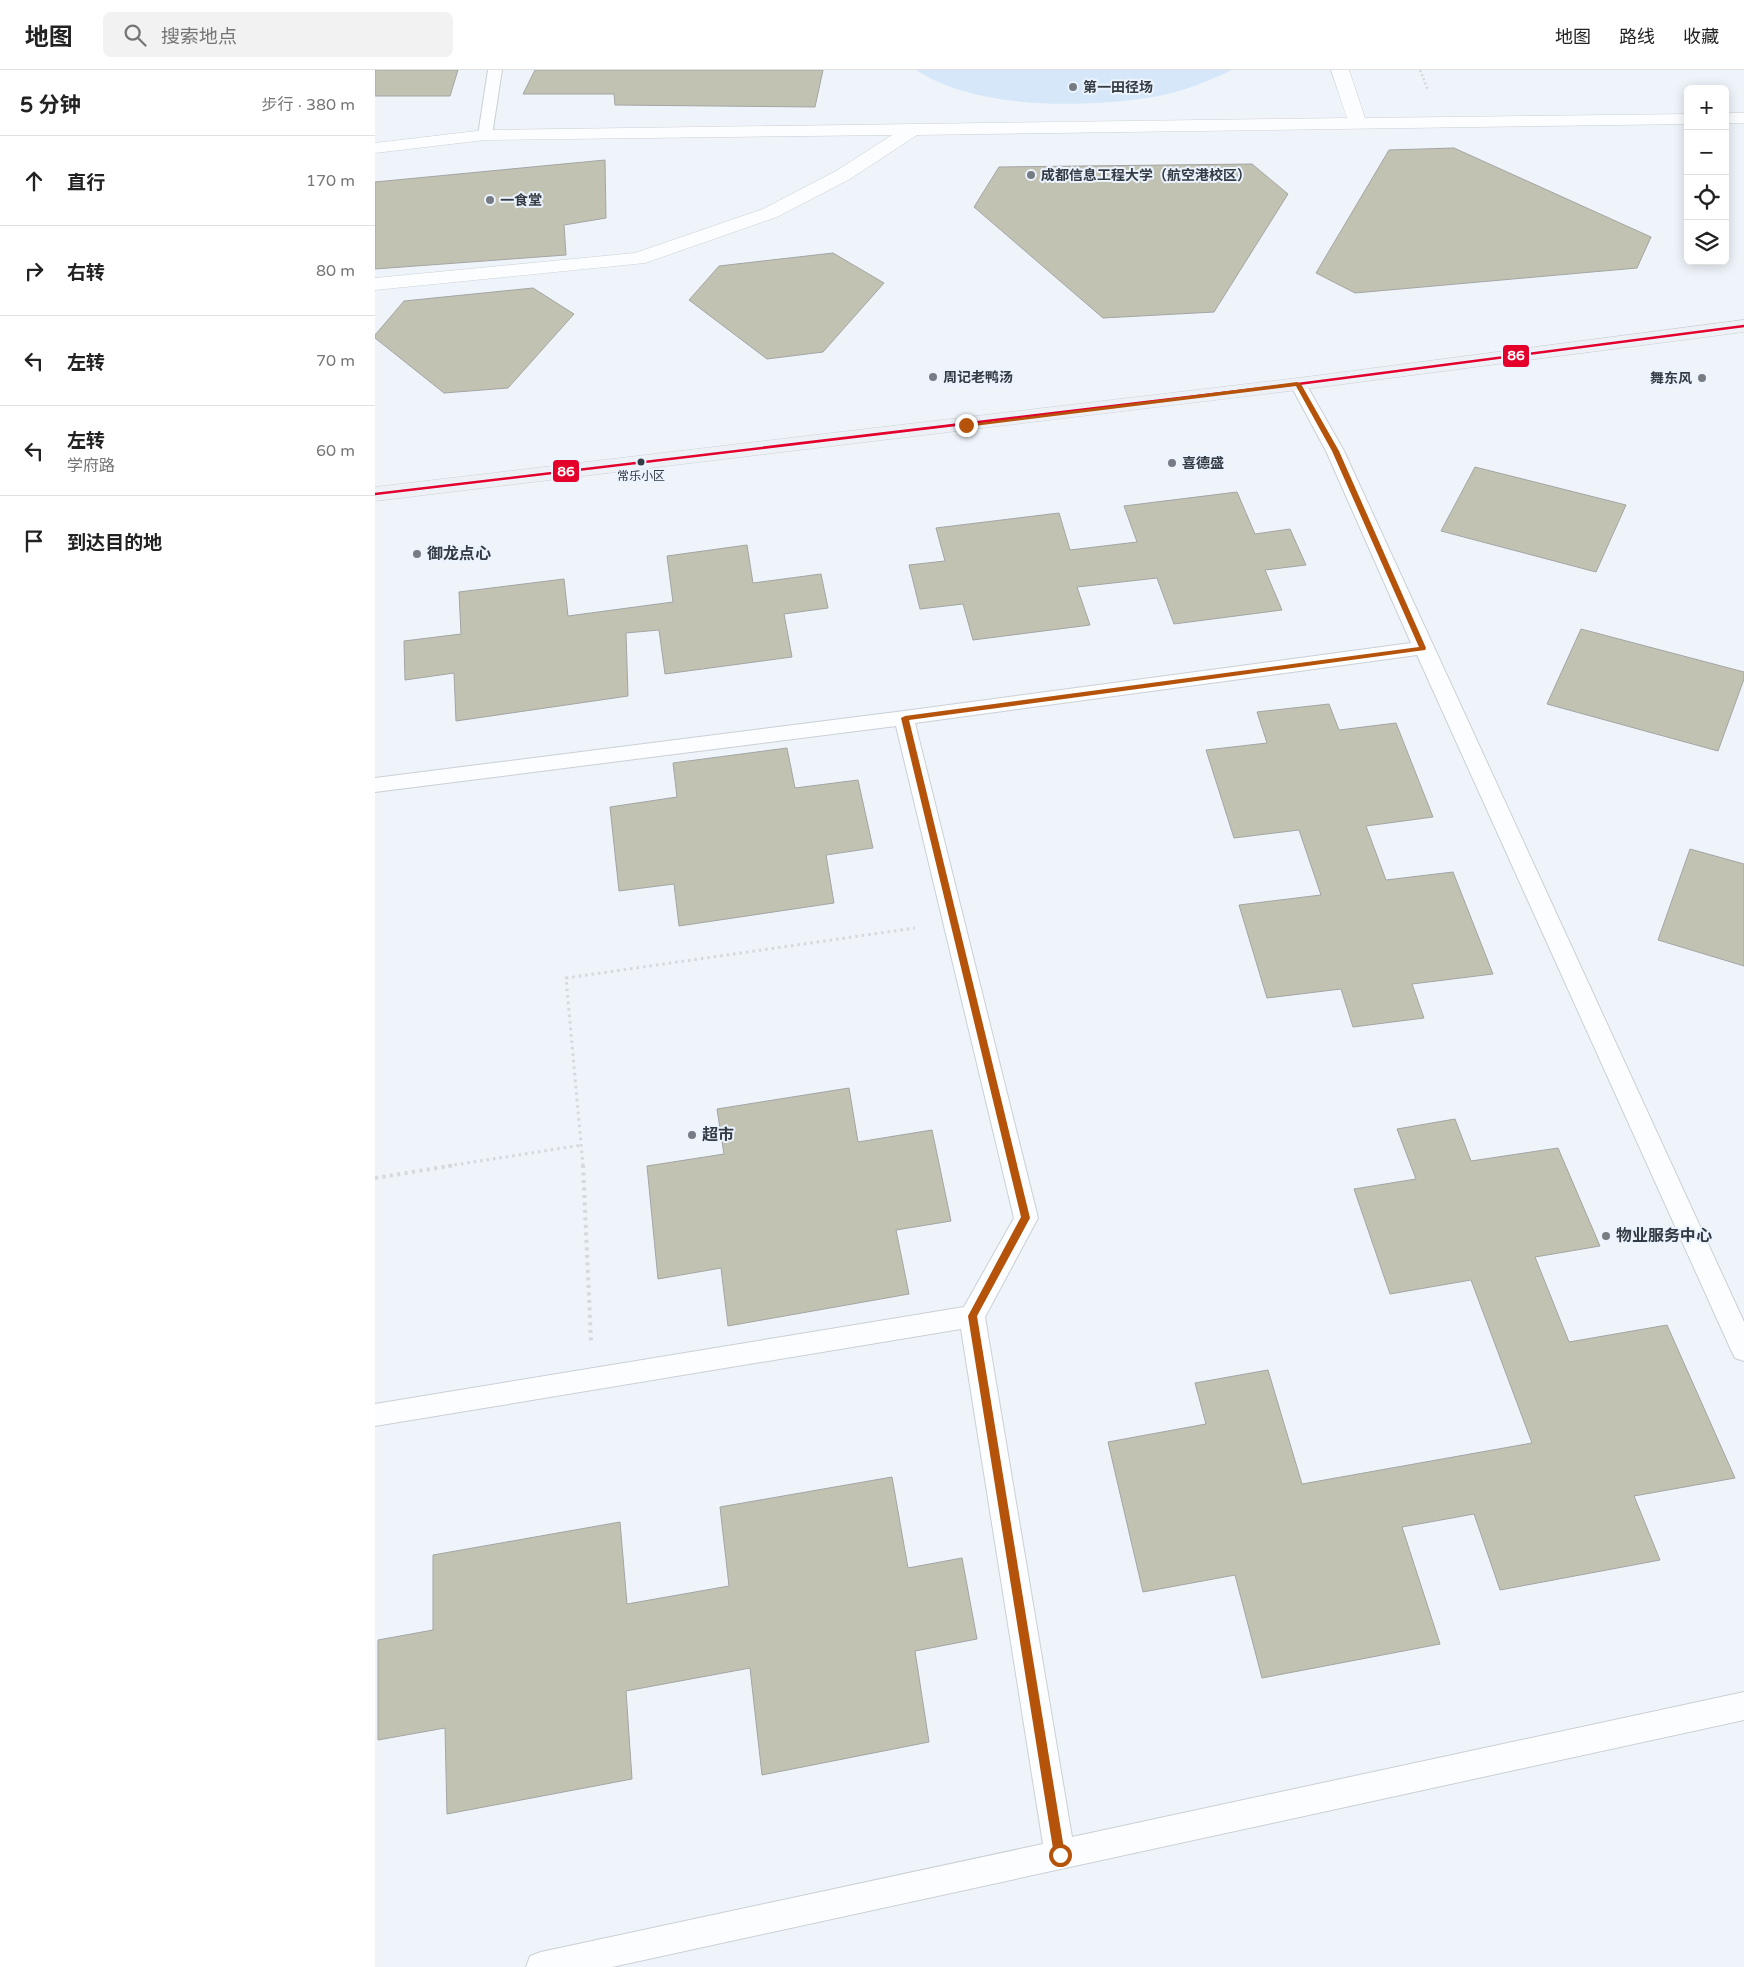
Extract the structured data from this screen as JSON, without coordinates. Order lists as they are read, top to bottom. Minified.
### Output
{"places":["第一田径场","成都信息工程大学（航空港校区）","一食堂","周记老鸭汤","舞东风","常乐小区","喜德盛","御龙点心","超市","物业服务中心"],"lines":["transit line 86"],"page":{"header":"地图","search":"搜索地点","nav":["地图","路线","收藏"],"heading":["5 分钟","步行 · 380 m"],"map_buttons":["+","−"],"list":[["直行","170 m"],["右转","80 m"],["左转","70 m"],["左转","学府路","60 m"],"到达目的地"]}}
